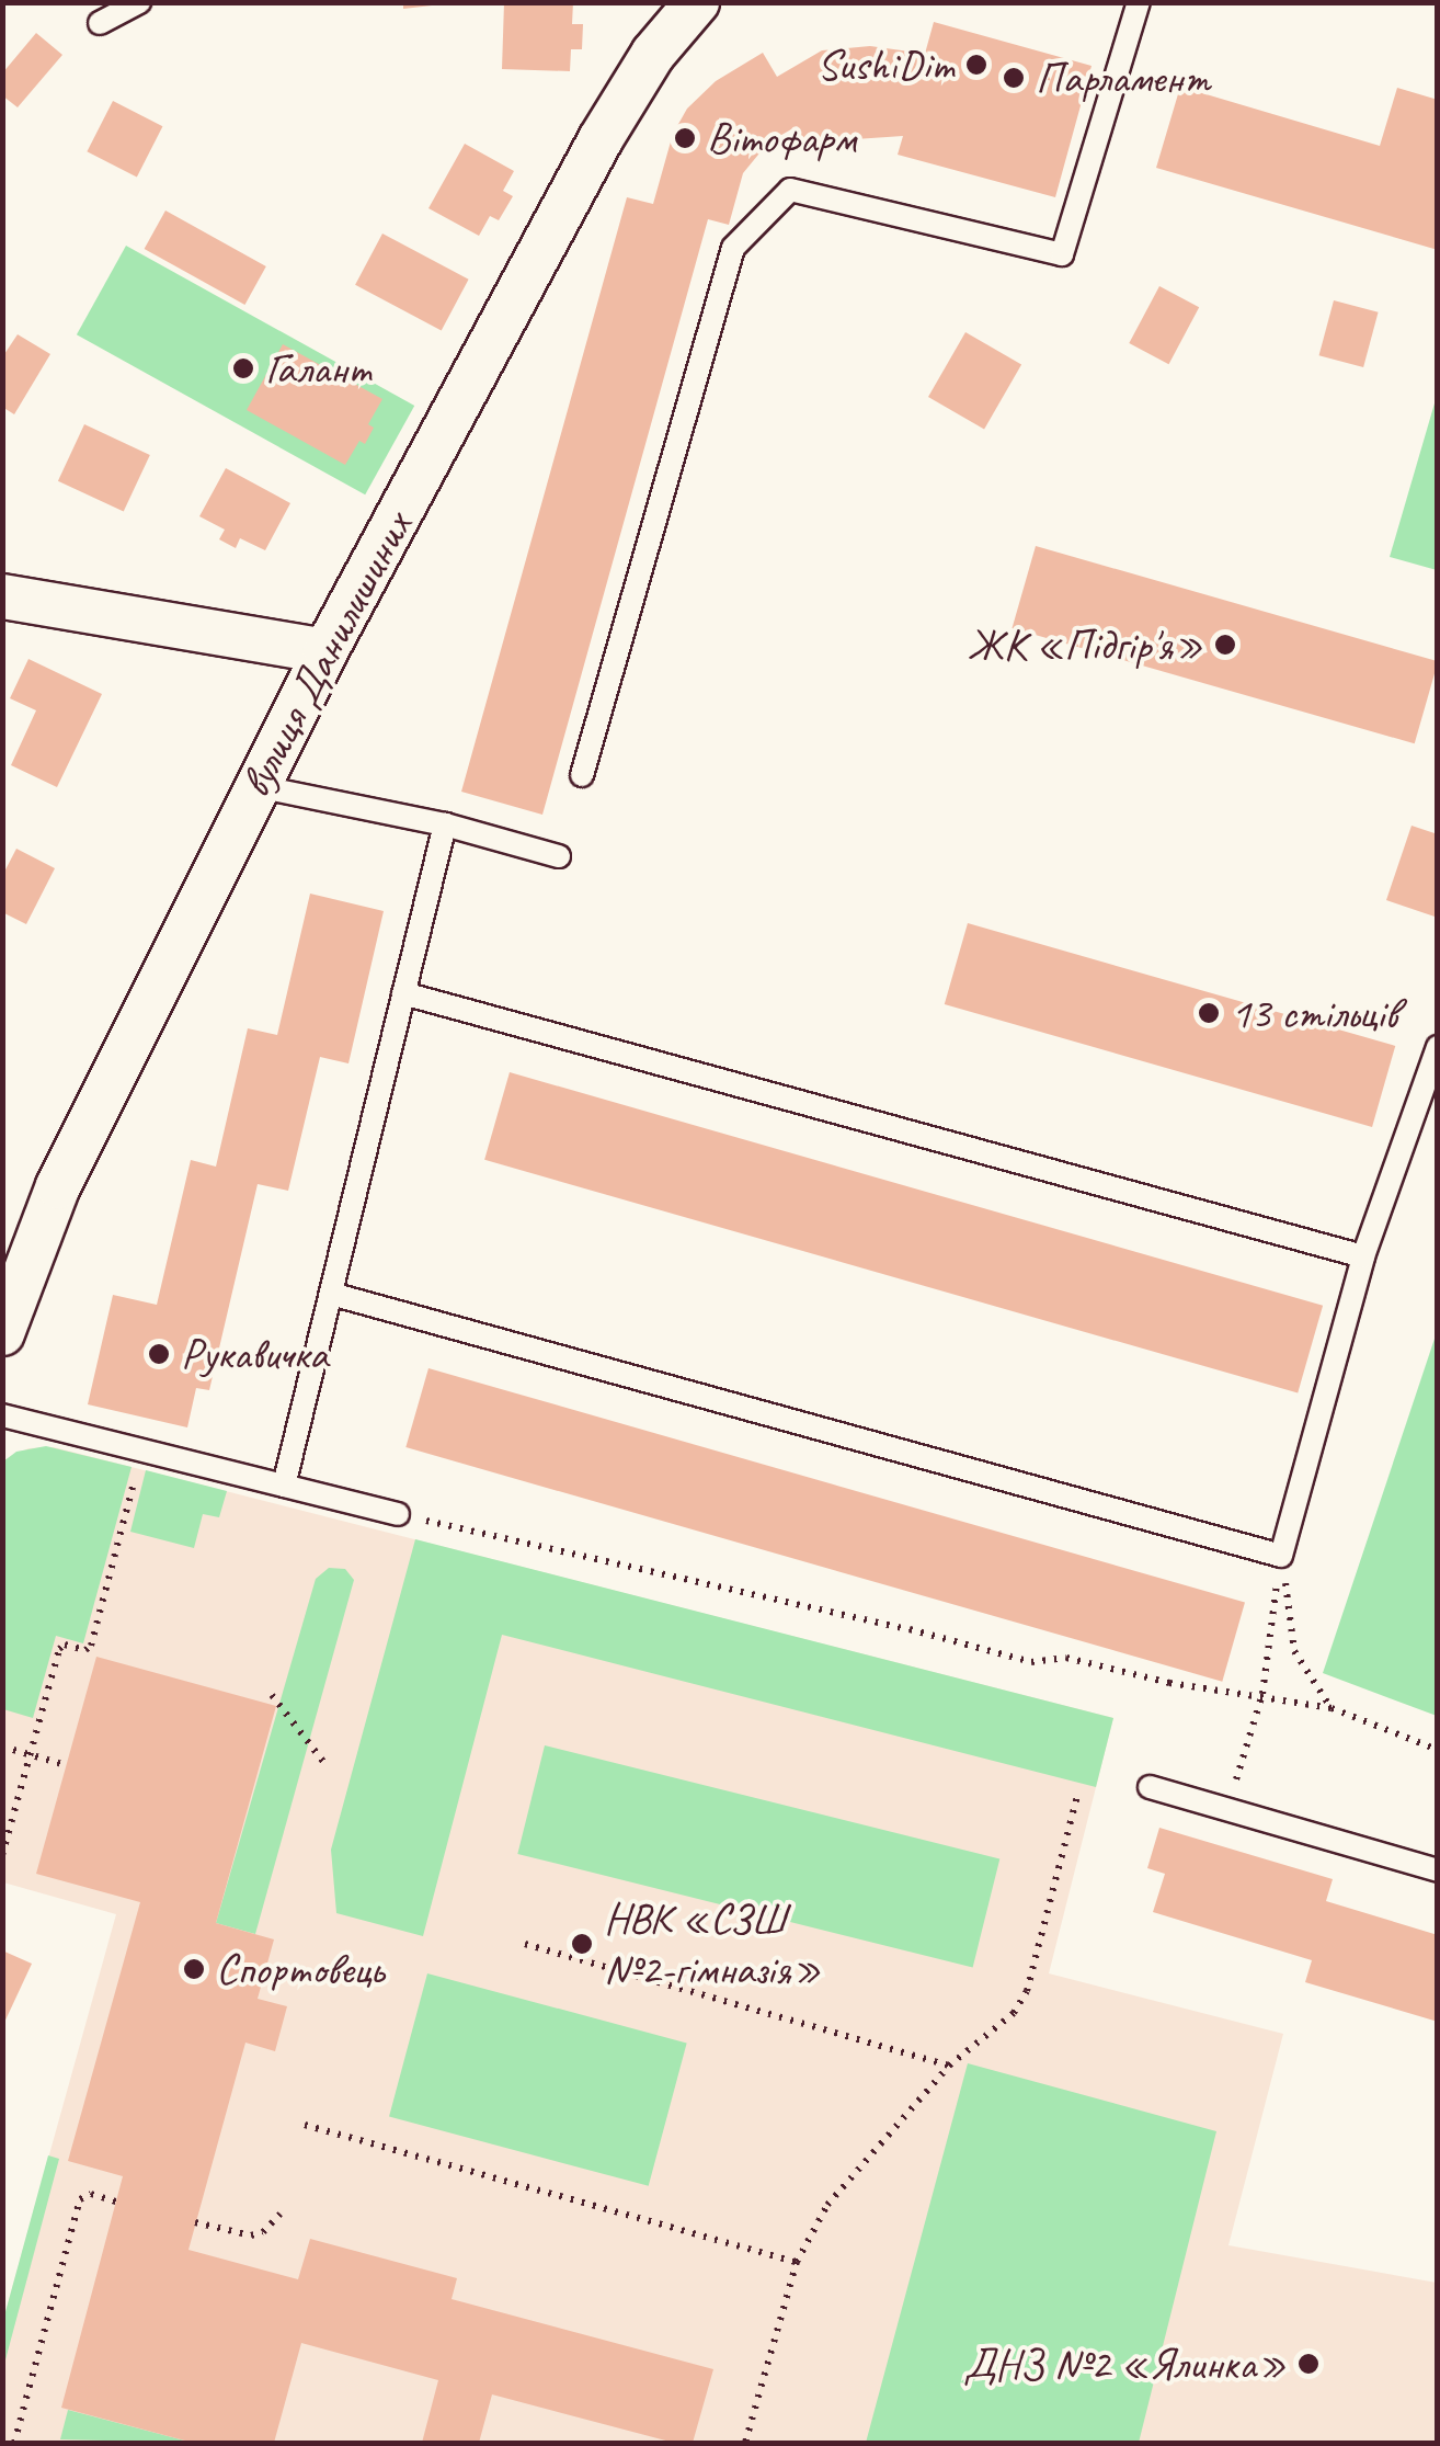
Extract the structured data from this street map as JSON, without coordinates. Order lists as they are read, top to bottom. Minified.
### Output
{"streets":{"street":["вулиця Данилишиних"]},"places":["SushiDim","Парламент","Вітофарм","Галант","ЖК «Підгір'я»","13 стільців","Рукавичка","НВК «СЗШ №2-гімназія»","Спортовець","ДНЗ №2 «Ялинка»"]}
